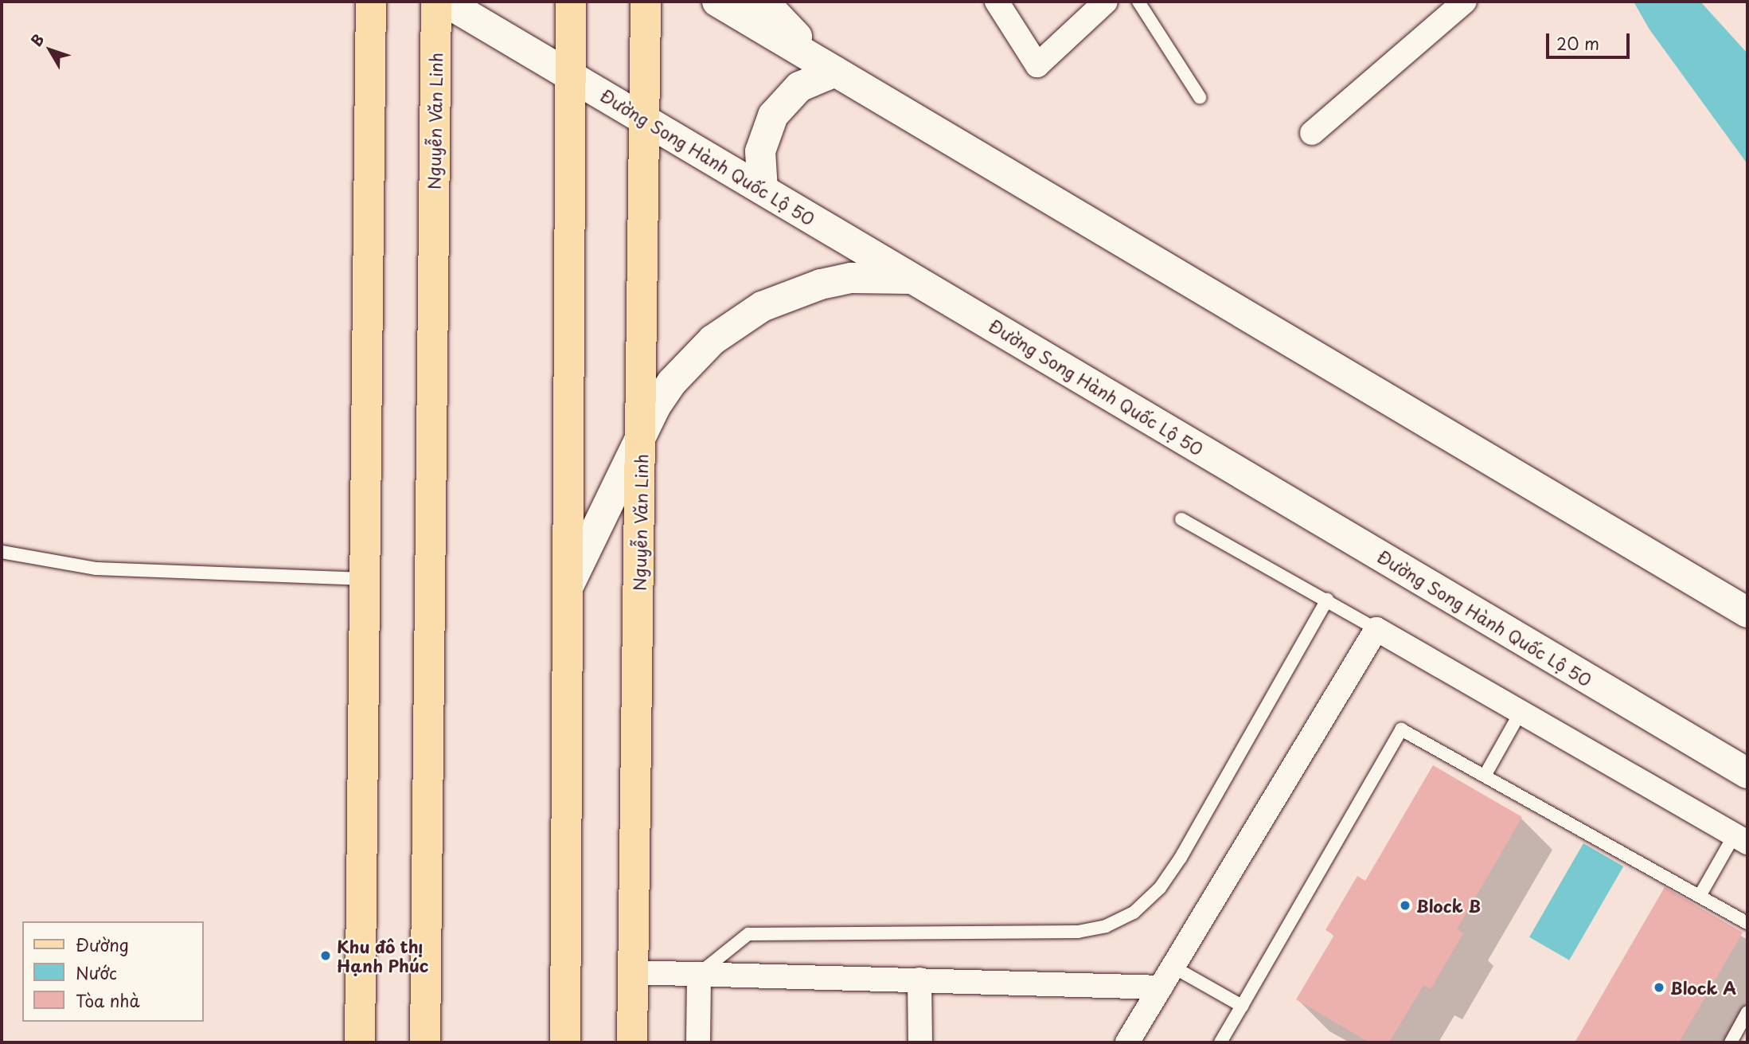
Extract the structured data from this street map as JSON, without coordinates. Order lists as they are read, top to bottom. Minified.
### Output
{"streets":{"main road":["Nguyễn Văn Linh","Đường Song Hành Quốc Lộ 50"]},"crossings":[["Nguyễn Văn Linh","Đường Song Hành Quốc Lộ 50"]],"places":["Block B","Khu đô thị Hạnh Phúc","Block A"],"legend":["Đường","Nước","Tòa nhà"],"scale_bar":"20 m","north":"top left"}
